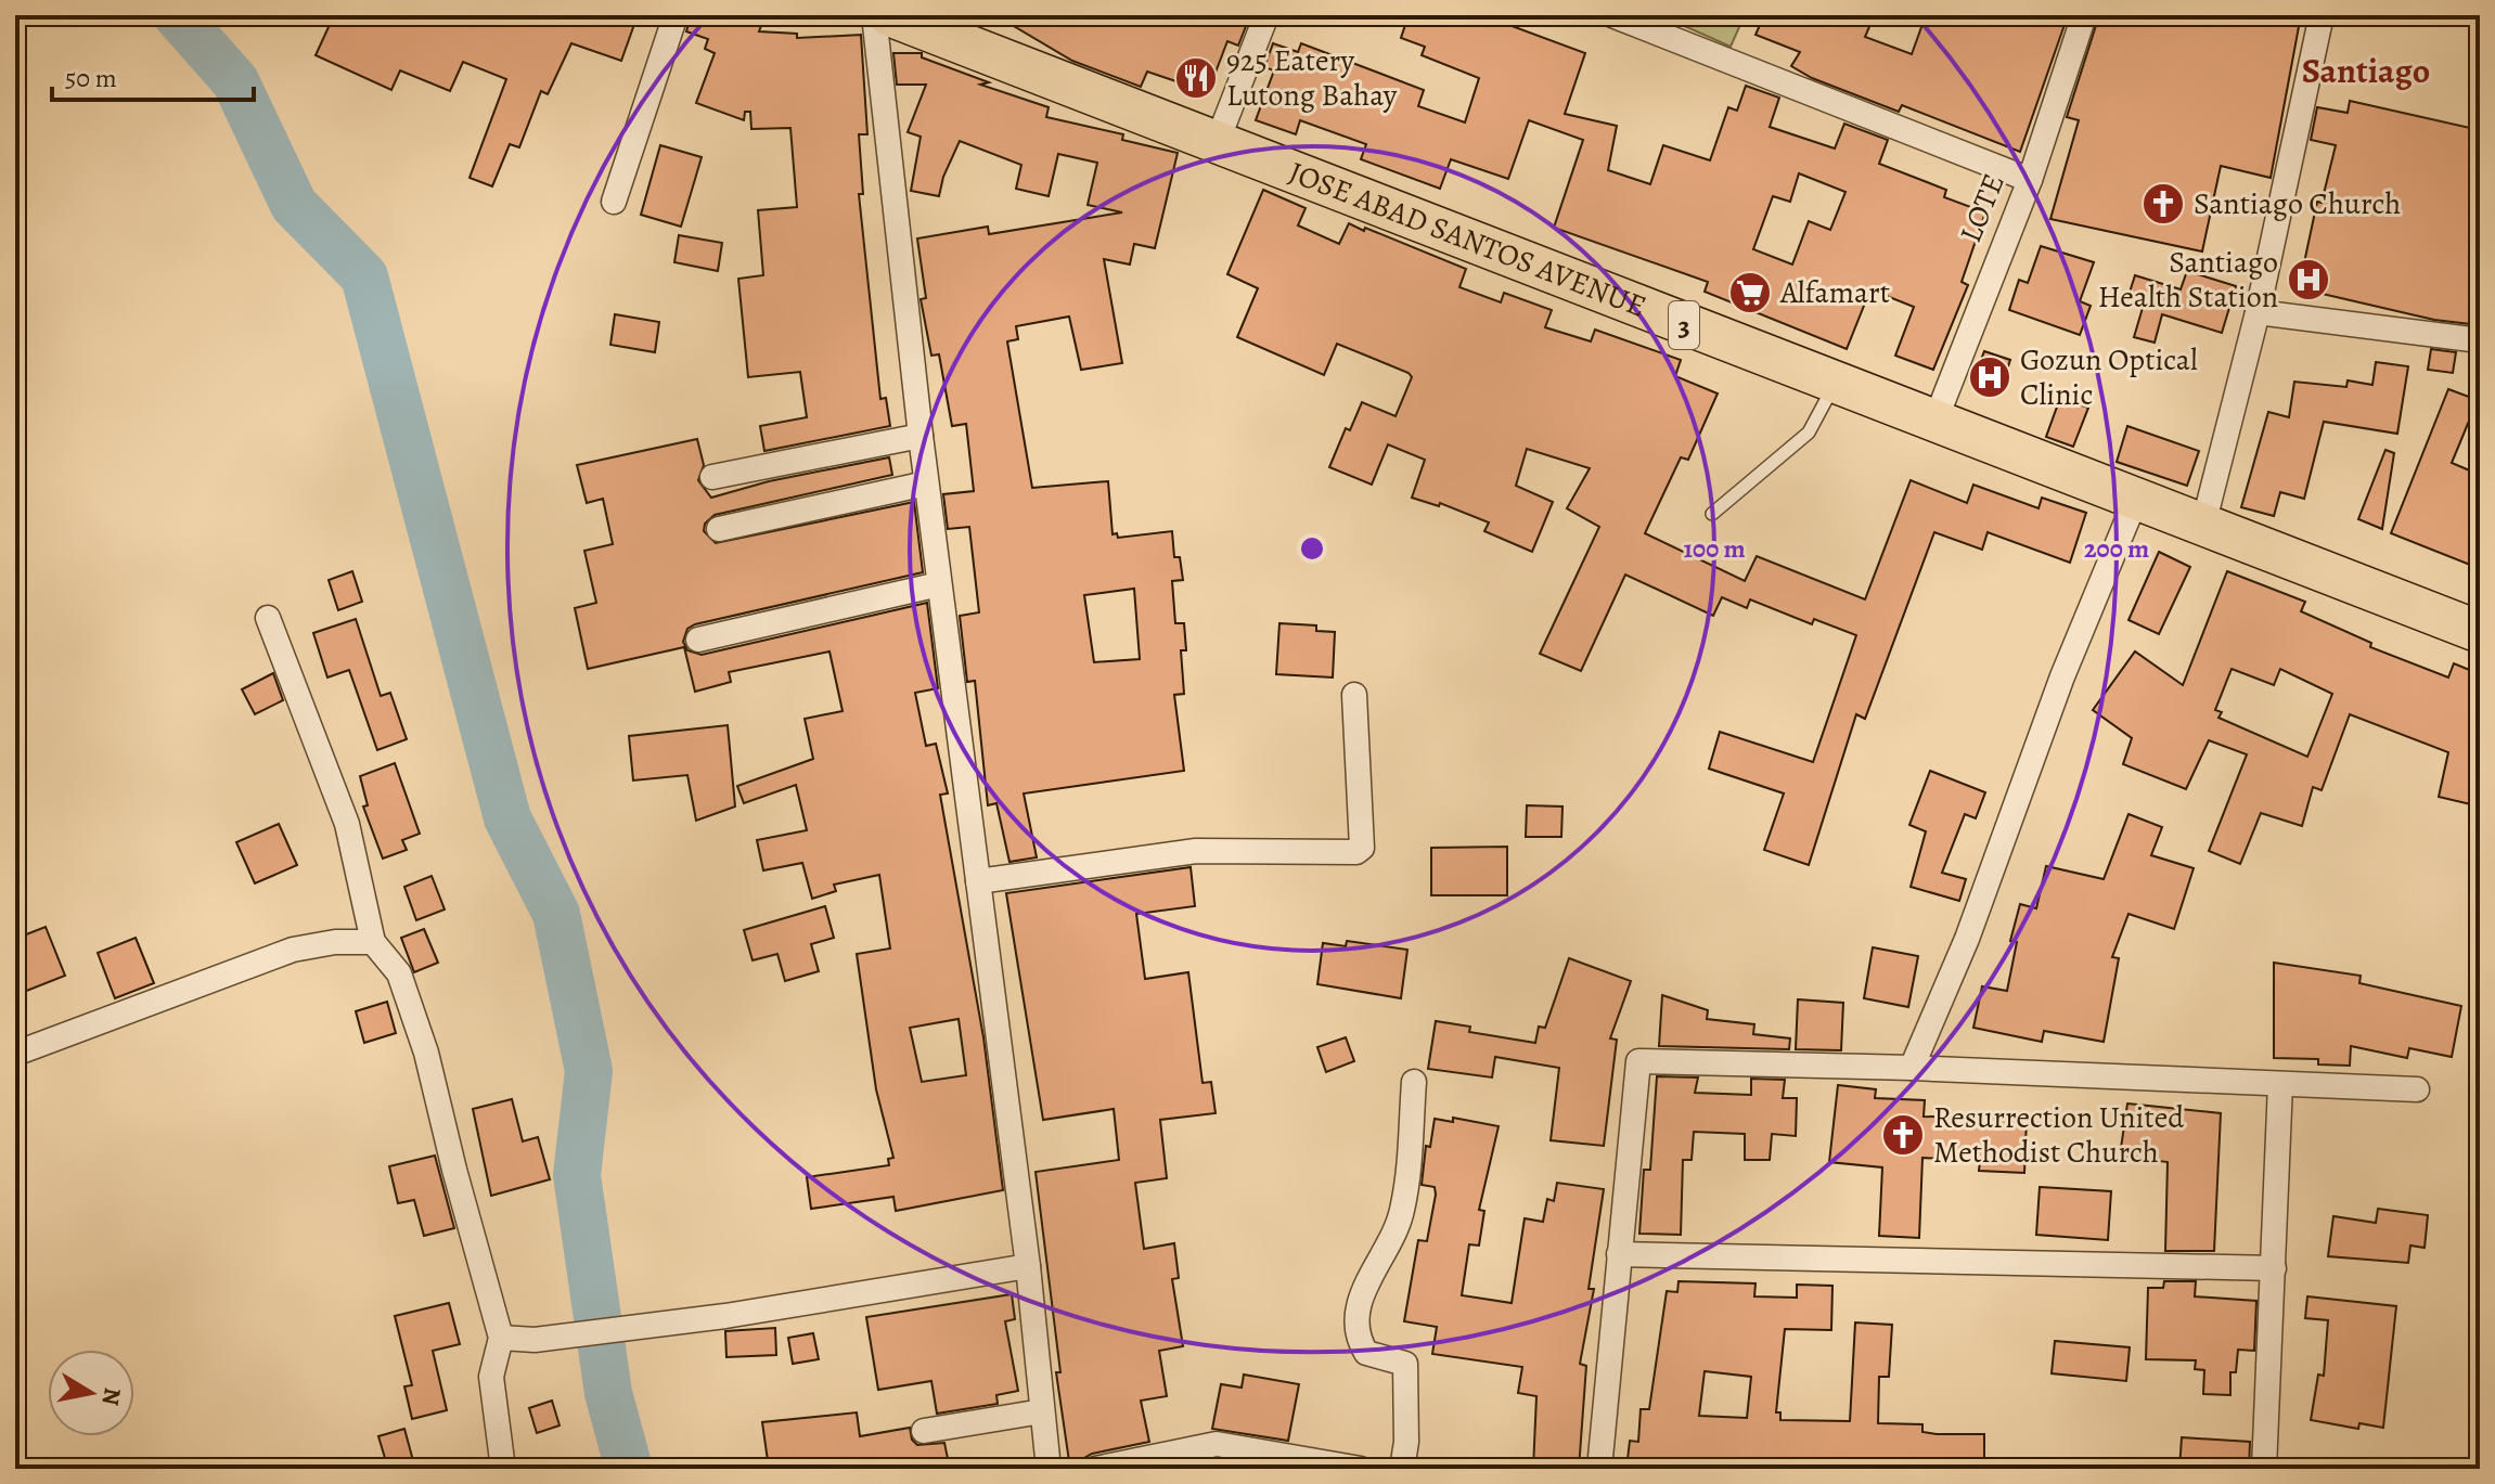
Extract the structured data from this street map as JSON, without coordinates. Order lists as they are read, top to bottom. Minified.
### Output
{"streets":{"highway":["JOSE ABAD SANTOS AVENUE","3"],"street":["LOTE"]},"crossings":[["LOTE","JOSE ABAD SANTOS AVENUE"]],"districts":["Santiago"],"places":{"restaurant":["925 Eatery Lutong Bahay"],"church":["Santiago Church","Resurrection United Methodist Church"],"hospital":["Santiago Health Station","Gozun Optical Clinic"],"supermarket":["Alfamart"]},"scale_bar":"50 m","north":"right","rings":["100 m","200 m"]}
